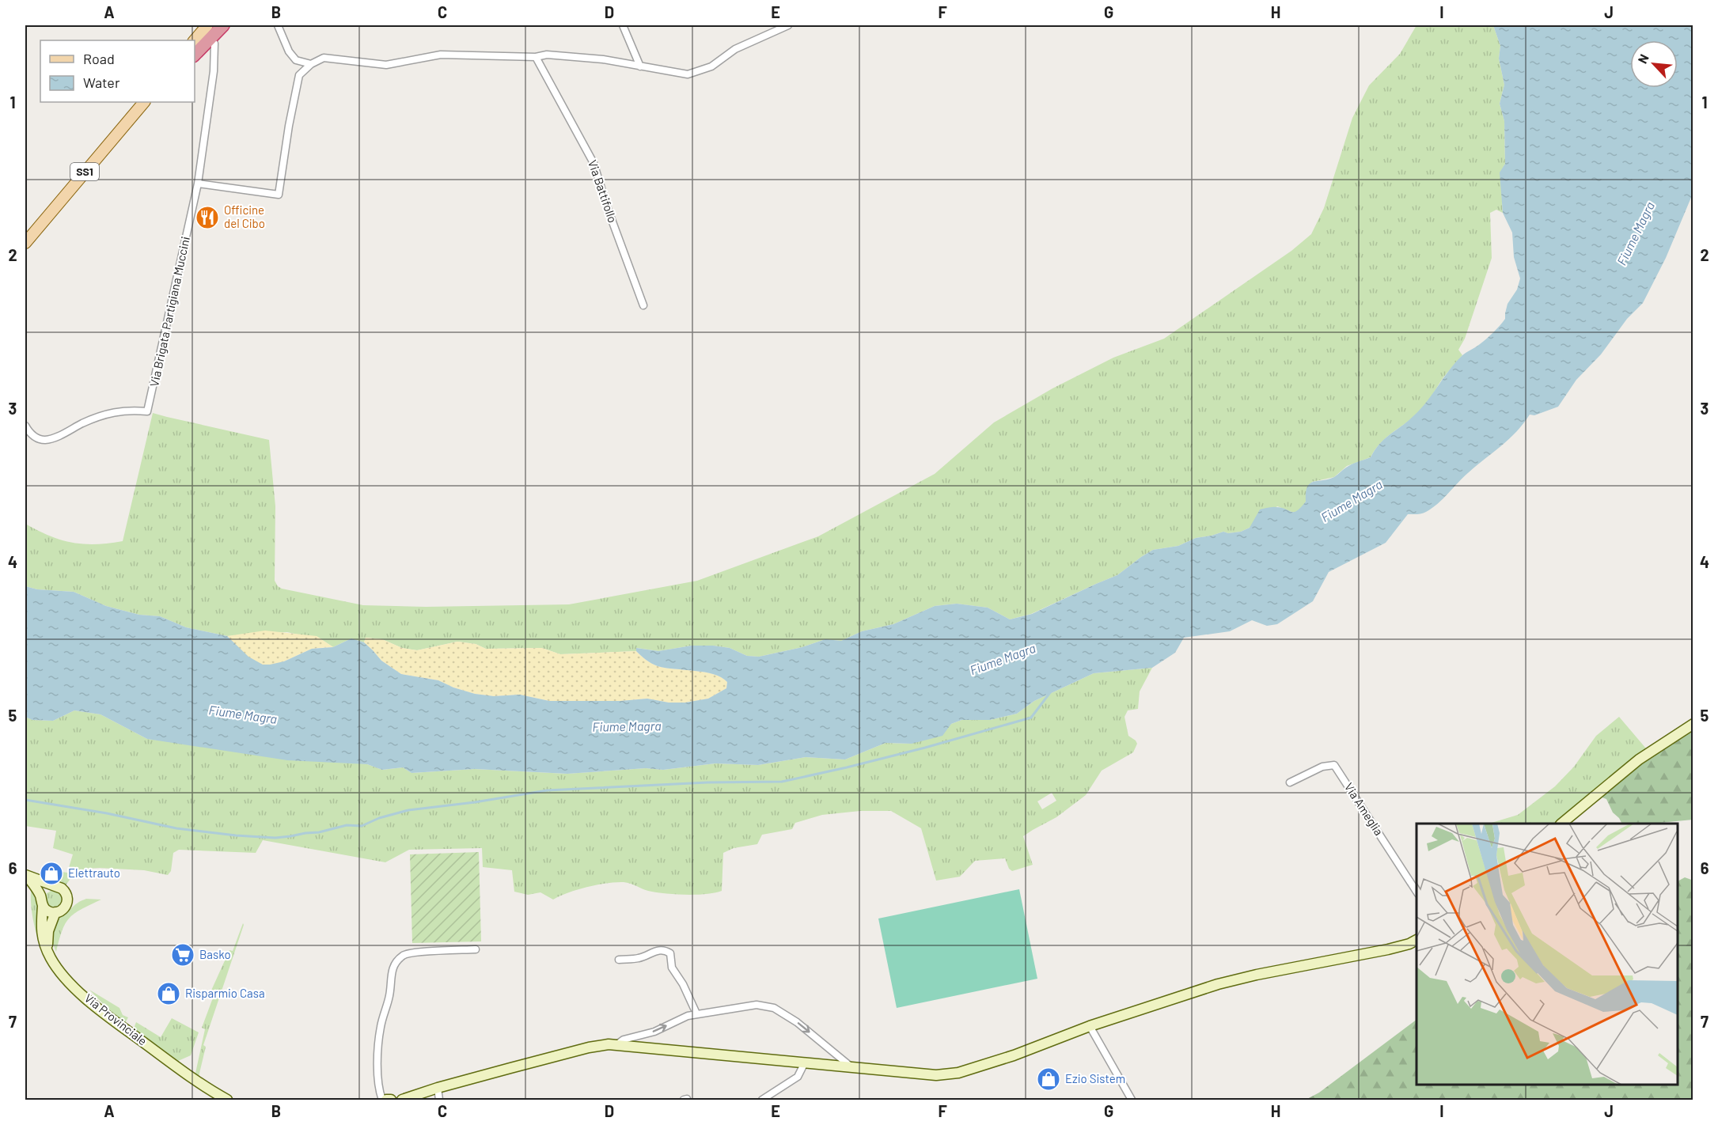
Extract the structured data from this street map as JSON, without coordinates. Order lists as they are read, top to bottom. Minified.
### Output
{"streets":{"main road":["SS1","Via Provinciale"],"street":["Via Battifollo","Via Brigata Partigiana Muccini","Via Ameglia"]},"water":["Fiume Magra"],"places":{"restaurant":["Officine del Cibo"],"shop":["Elettrauto","Risparmio Casa","Ezio Sistem"],"supermarket":["Basko"]},"legend":["Road","Water"],"north":"top left","grid":{"columns":["A","B","C","D","E","F","G","H","I","J"],"rows":["1","2","3","4","5","6","7"]}}
